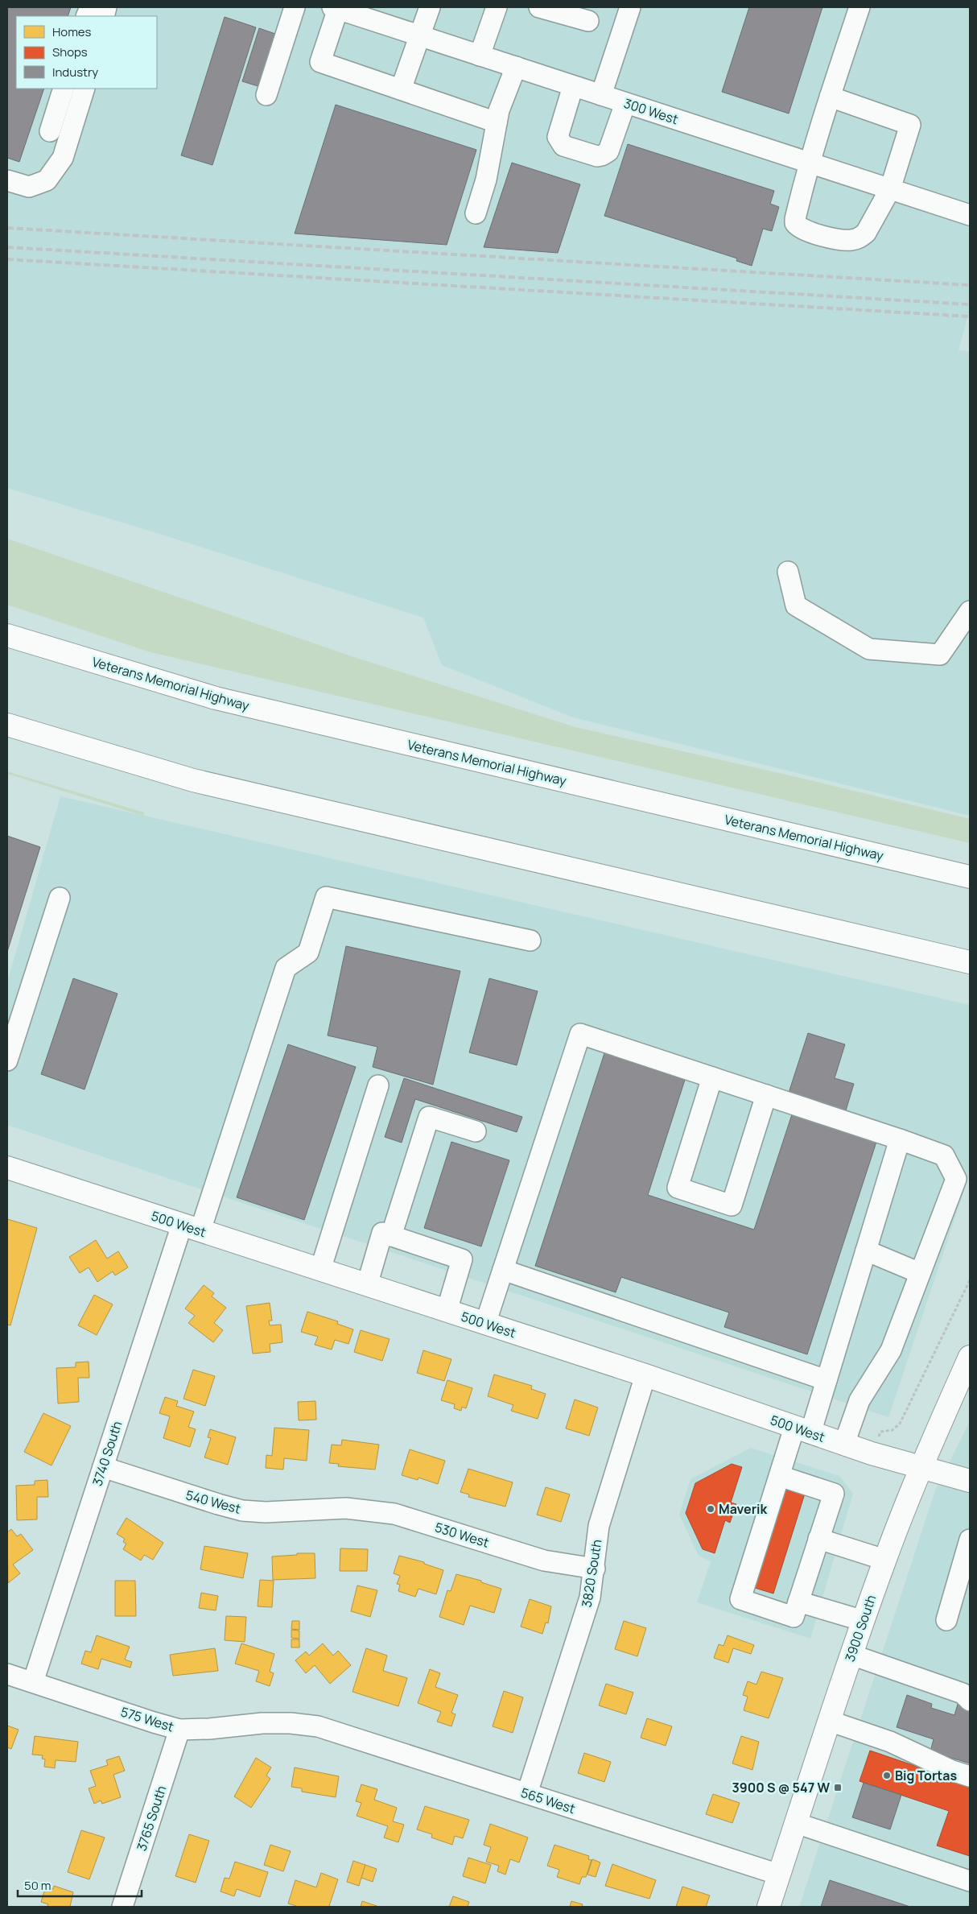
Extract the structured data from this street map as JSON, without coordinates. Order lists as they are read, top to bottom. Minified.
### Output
{"streets":{"main road":["Veterans Memorial Highway","500 West","3900 South"],"street":["300 West","3740 South","540 West","530 West","3820 South","575 West","565 West","3765 South"]},"crossings":[["500 West","3740 South"],["500 West","3820 South"],["500 West","3900 South"],["3740 South","540 West"],["3740 South","575 West"],["540 West","530 West"],["530 West","3820 South"],["3820 South","565 West"],["3900 South","565 West"],["575 West","565 West"],["575 West","3765 South"]],"places":{"other":["Maverik","Big Tortas"],"transit":["3900 S @ 547 W"]},"legend":["Homes","Shops","Industry"],"scale_bar":"50 m"}
